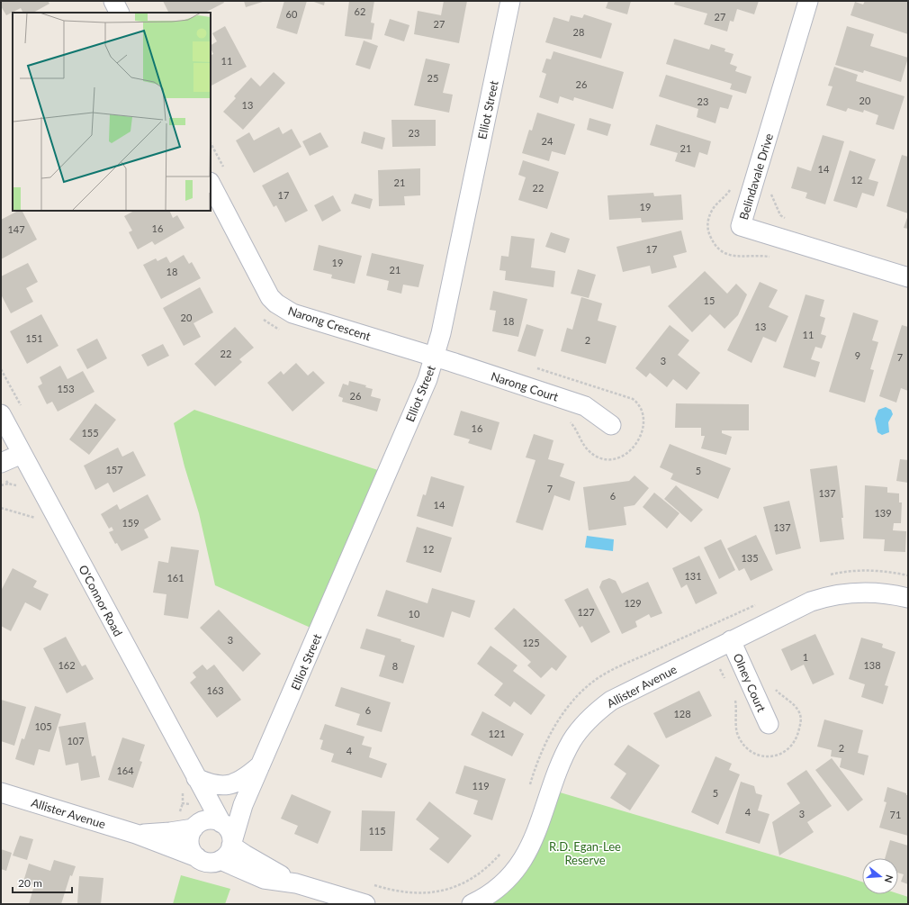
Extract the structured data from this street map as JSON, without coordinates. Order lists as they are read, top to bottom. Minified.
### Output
{"streets":{"street":["Elliot Street","Belindavale Drive","Narong Crescent","Narong Court","O'Connor Road","Olney Court","Allister Avenue"]},"crossings":[["Elliot Street","Narong Crescent"],["Elliot Street","Narong Court"],["Elliot Street","O'Connor Road"],["Elliot Street","Allister Avenue"],["Narong Crescent","Narong Court"],["O'Connor Road","Allister Avenue"],["Olney Court","Allister Avenue"]],"parks":["R.D. Egan-Lee Reserve"],"house_numbers":["62","60","27","27","28","11","25","26","20","23","13","23","24","21","14","12","21","22","17","19","16","147","17","19","21","18","15","20","18","13","11","151","2","22","9","7","3","153","26","16","155","157","5","7","137","6","14","139","159","137","12","135","131","161","129","127","10","3","125","1","162","138","8","163","6","128","105","121","107","2","4","164","119","5","4","3","71","115"],"scale_bar":"20 m","north":"right"}
